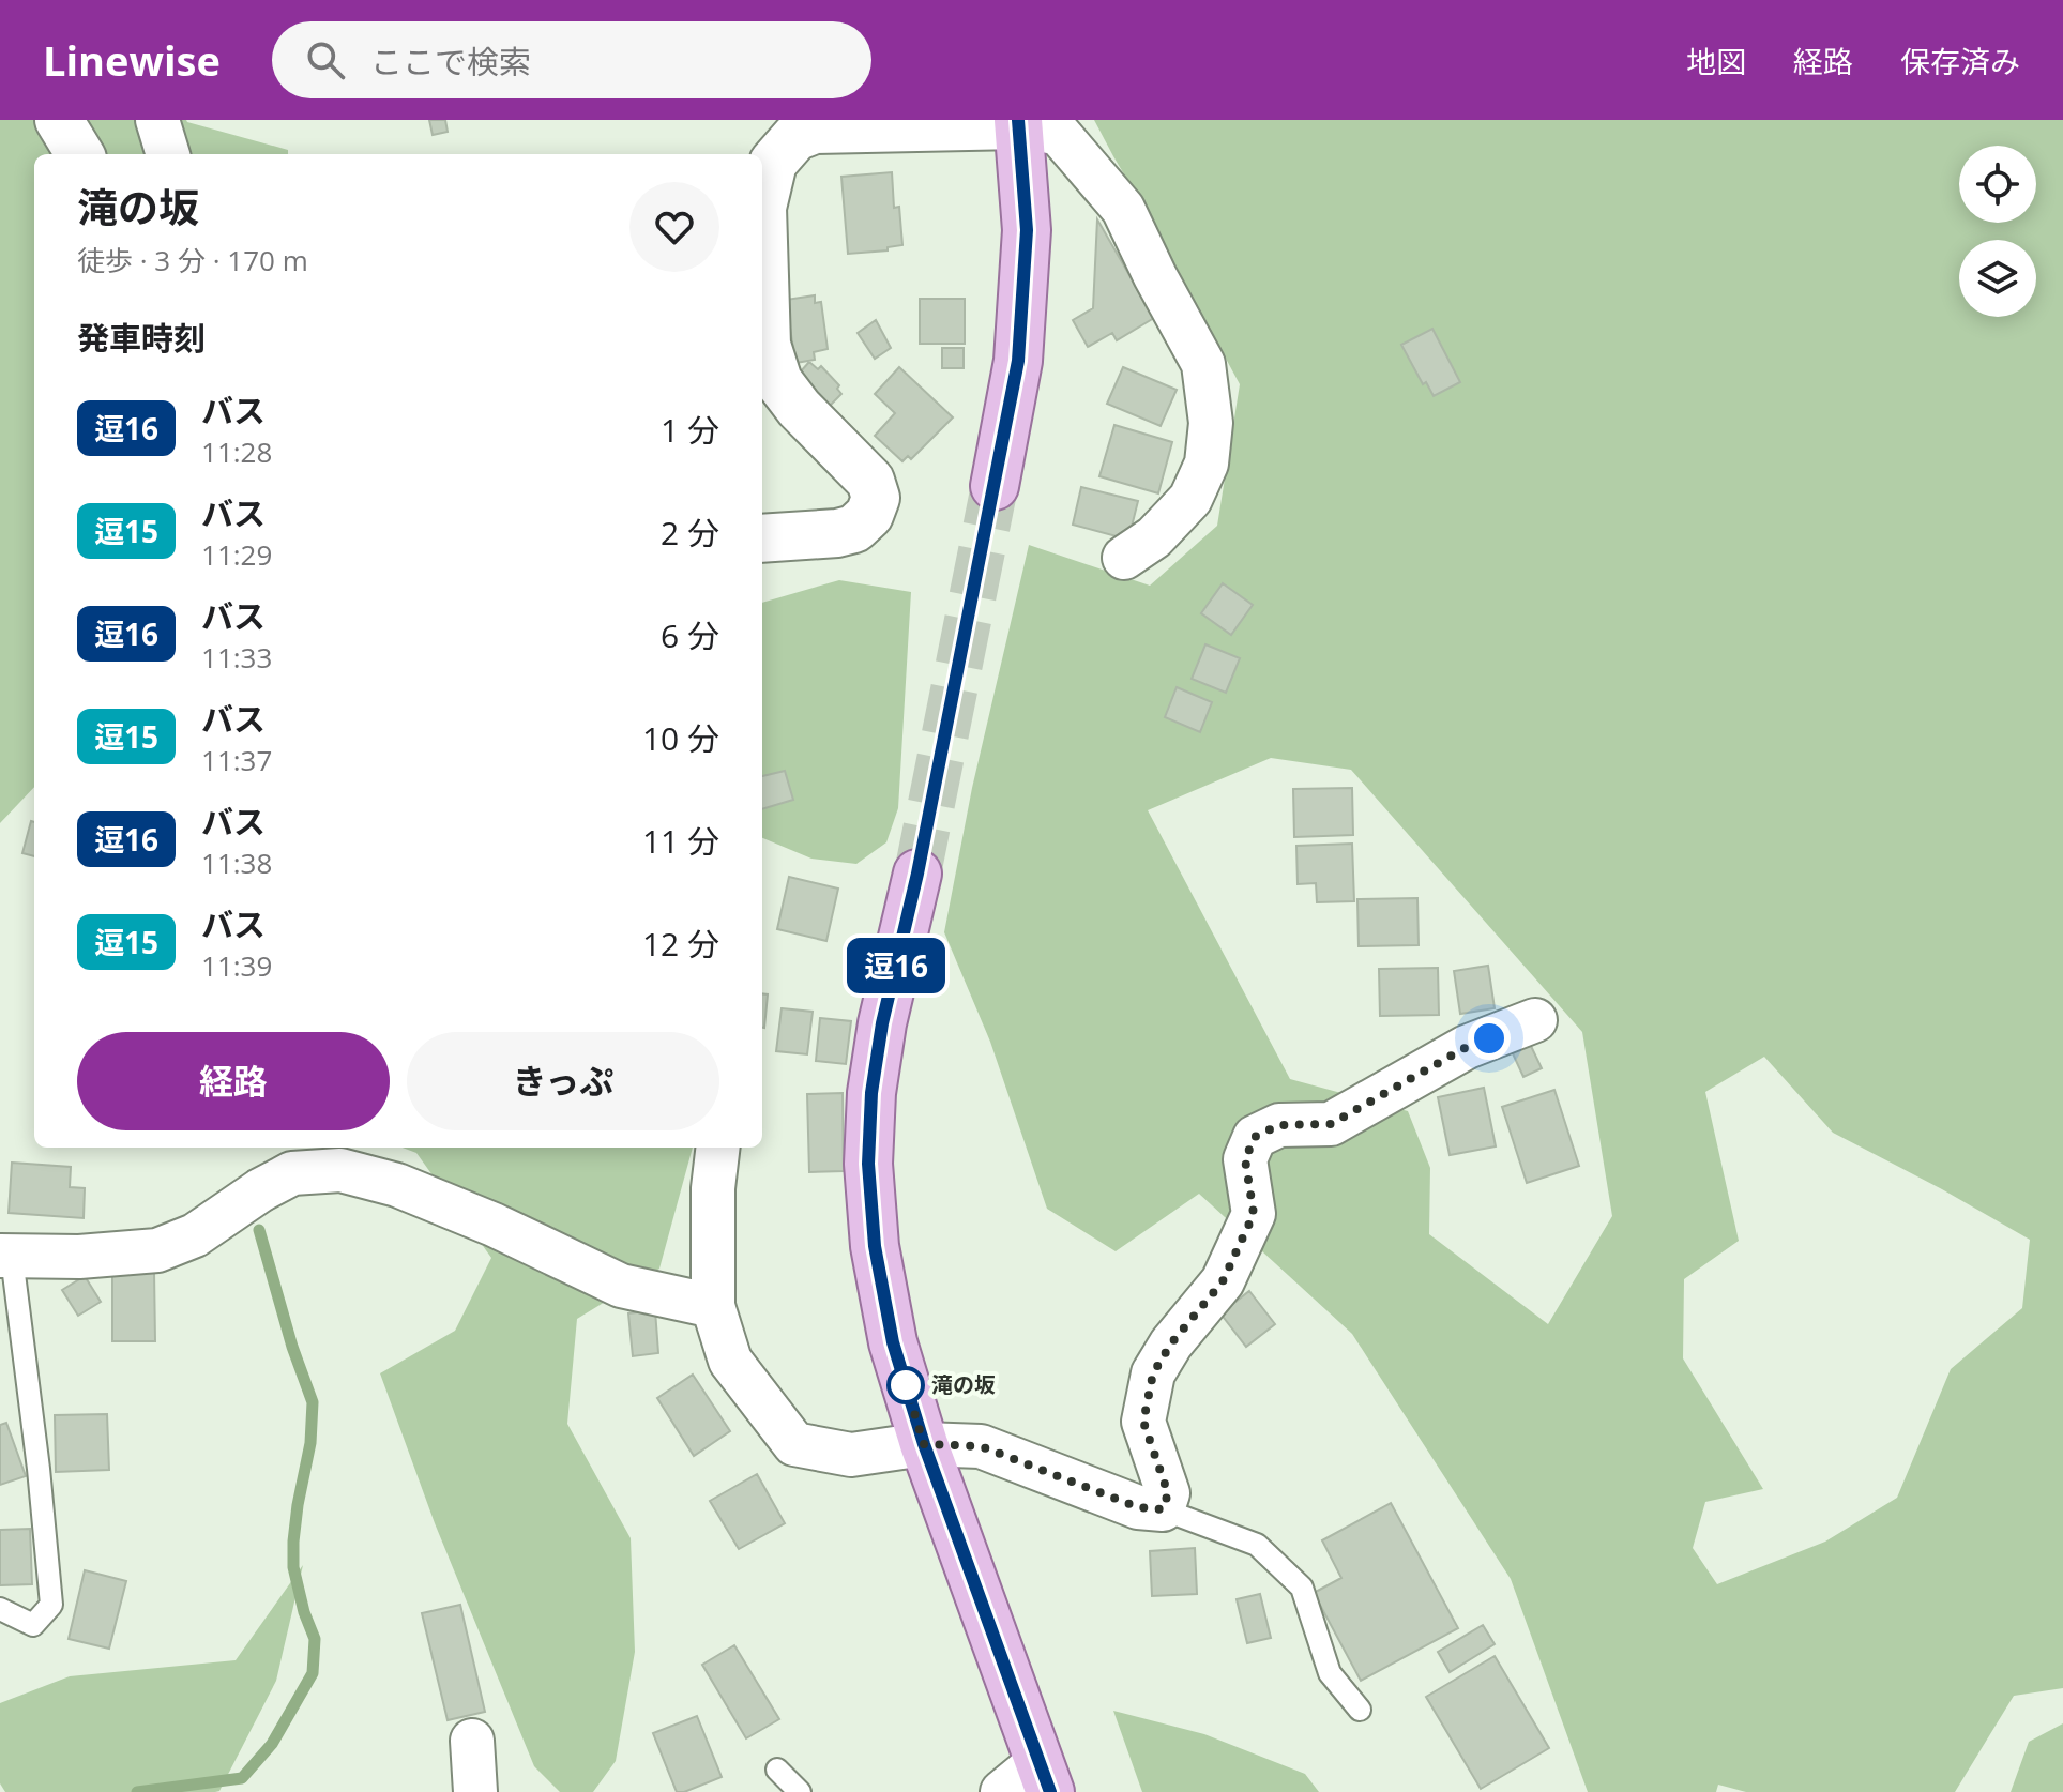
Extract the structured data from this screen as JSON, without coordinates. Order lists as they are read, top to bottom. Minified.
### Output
{"places":["滝の坂"],"lines":["bus line 逗16"],"page":{"header":"Linewise","search":"ここで検索","nav":["地図","経路","保存済み"],"on_map":"逗16","heading":[["滝の坂","徒歩 · 3 分 · 170 m"],"発車時刻"],"list":[{"mark":"逗16","name":"バス","note":"11:28","value":"1 分"},{"mark":"逗15","name":"バス","note":"11:29","value":"2 分"},{"mark":"逗16","name":"バス","note":"11:33","value":"6 分"},{"mark":"逗15","name":"バス","note":"11:37","value":"10 分"},{"mark":"逗16","name":"バス","note":"11:38","value":"11 分"},{"mark":"逗15","name":"バス","note":"11:39","value":"12 分"}],"buttons":["経路","きっぷ"]}}
